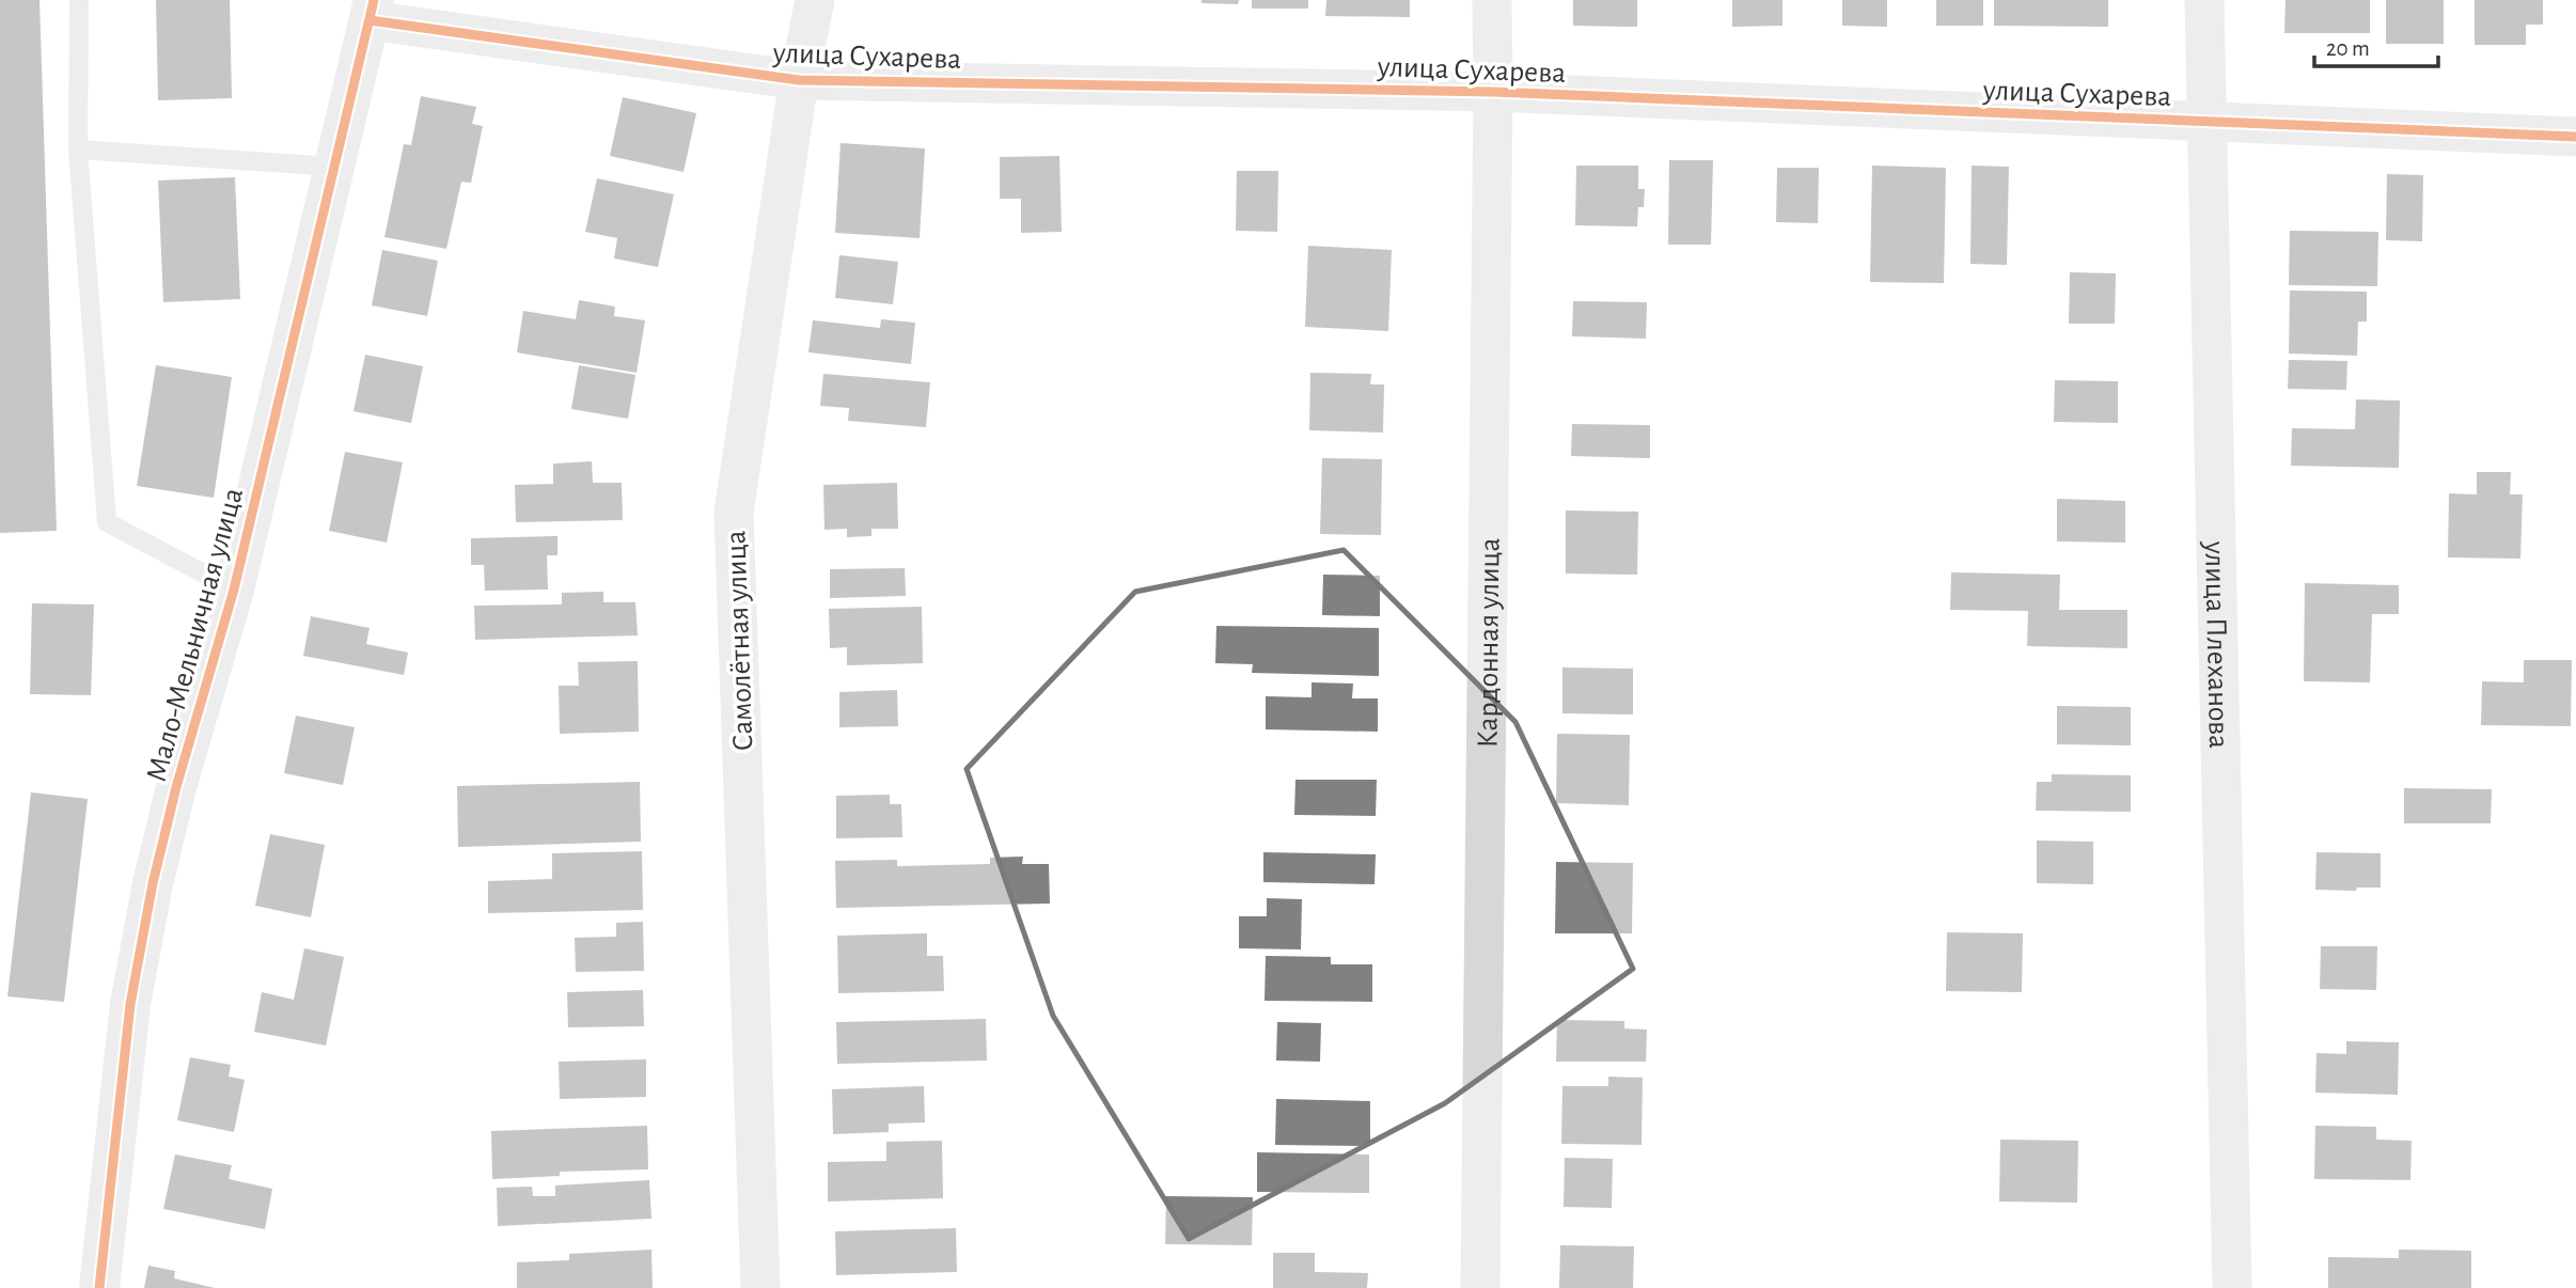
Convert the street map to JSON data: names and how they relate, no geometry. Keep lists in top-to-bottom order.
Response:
{
  "streets": {
    "street": [
      "улица Сухарева",
      "Мало-Мельничная улица",
      "Самолётная улица",
      "Кардонная улица",
      "улица Плеханова"
    ]
  },
  "crossings": [
    ["улица Сухарева", "Мало-Мельничная улица"],
    ["улица Сухарева", "Самолётная улица"],
    ["улица Сухарева", "Кардонная улица"],
    ["улица Сухарева", "улица Плеханова"]
  ],
  "scale_bar": "20 m"
}
